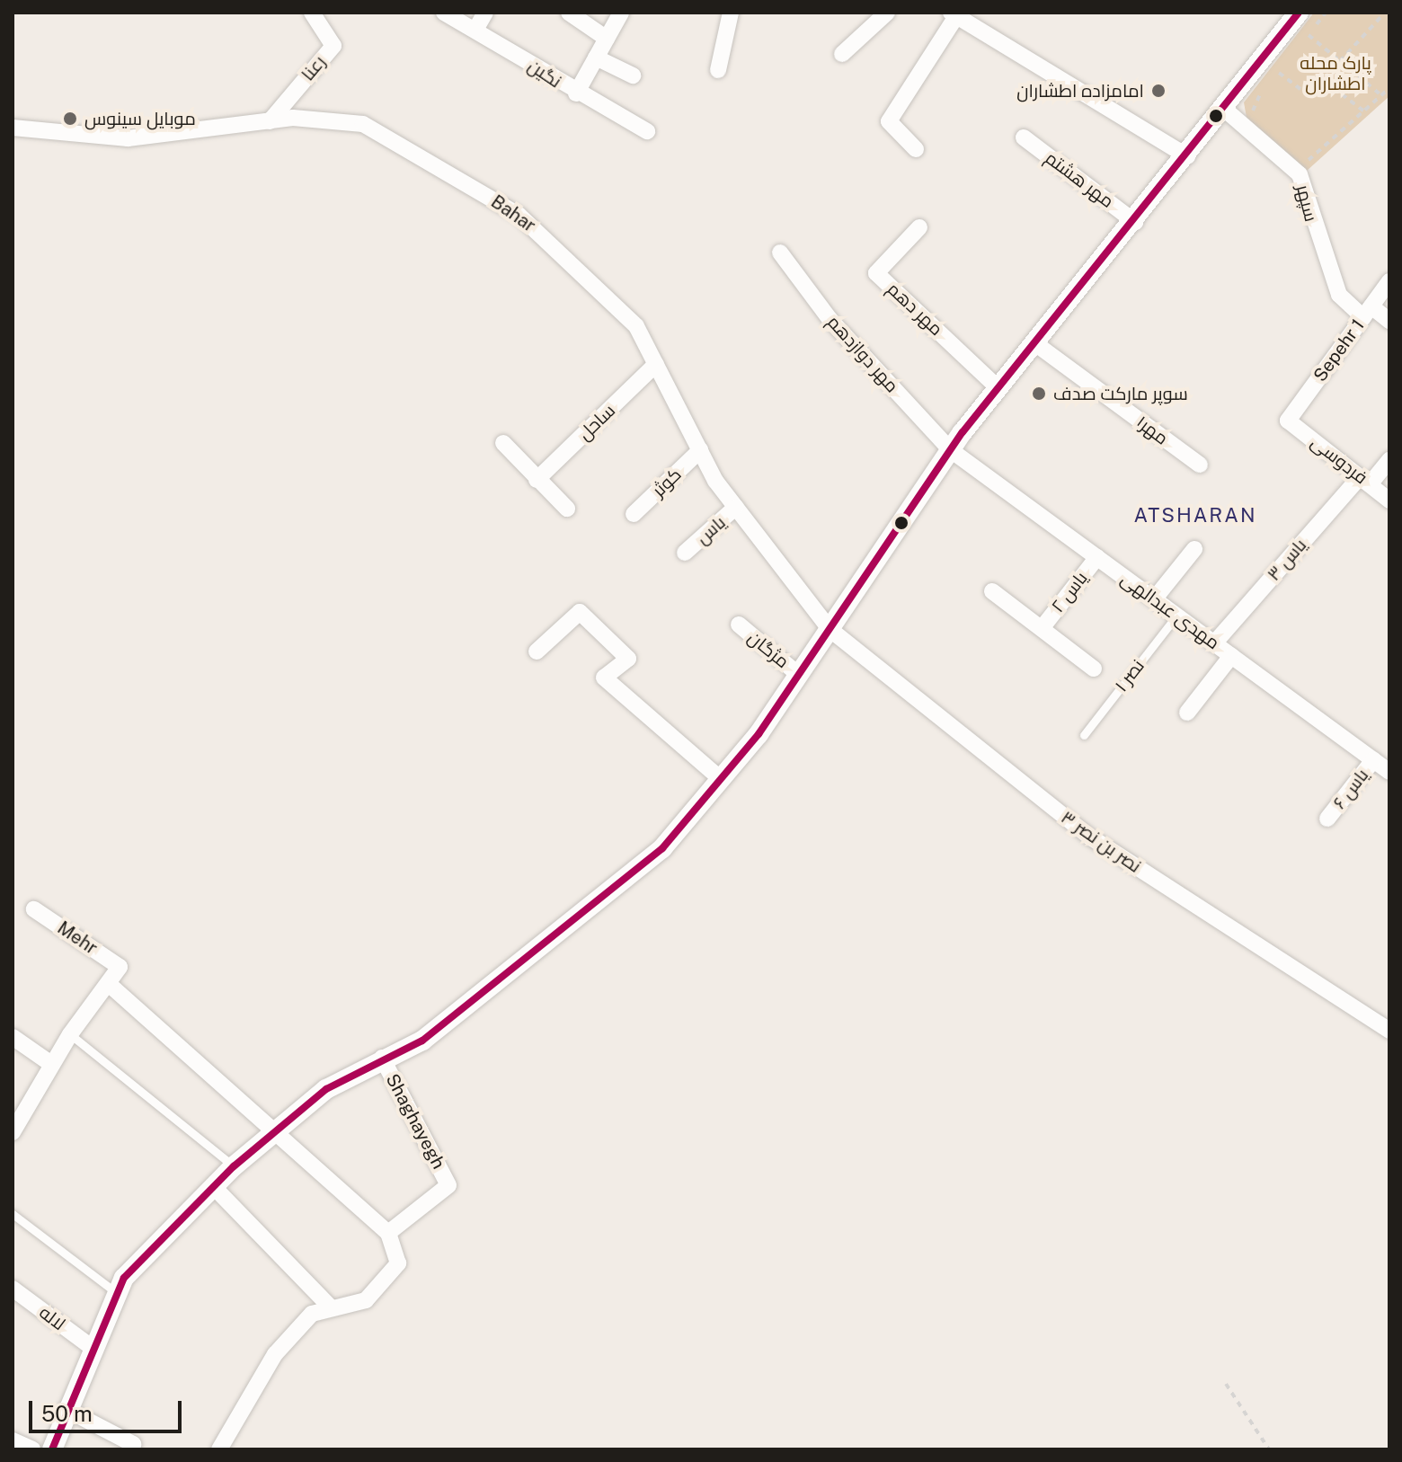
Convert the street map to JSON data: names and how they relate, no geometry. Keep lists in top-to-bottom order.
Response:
{
  "streets": {
    "street": [
      "رعنا",
      "نگین",
      "مهر هشتم",
      "سپهر",
      "Bahar",
      "مهر دهم",
      "Sepehr 1",
      "مهر دوازدهم",
      "ساحل",
      "مهر۱",
      "فردوسی",
      "کوثر",
      "یاس",
      "یاس ۳",
      "یاس ۲",
      "مهدی عبدالهی",
      "مژگان",
      "یاس ۶",
      "نصر بن نصر ۳",
      "Mehr",
      "Shaghayegh",
      "لاله"
    ],
    "lane": ["نصر ۱"]
  },
  "crossings": [
    ["رعنا", "Bahar"],
    ["سپهر", "Sepehr 1"],
    ["Bahar", "ساحل"],
    ["Bahar", "کوثر"],
    ["Bahar", "یاس"],
    ["Bahar", "نصر بن نصر ۳"],
    ["Sepehr 1", "فردوسی"],
    ["مهر دوازدهم", "مهدی عبدالهی"],
    ["فردوسی", "یاس ۳"],
    ["یاس ۳", "مهدی عبدالهی"],
    ["یاس ۲", "مهدی عبدالهی"],
    ["مهدی عبدالهی", "نصر ۱"],
    ["مهدی عبدالهی", "یاس ۶"]
  ],
  "districts": ["ATSHARAN"],
  "parks": ["پارک محله اطشاران"],
  "places": ["امامزاده اطشاران", "موبایل سینوس", "سوپر مارکت صدف"],
  "scale_bar": "50 m"
}
